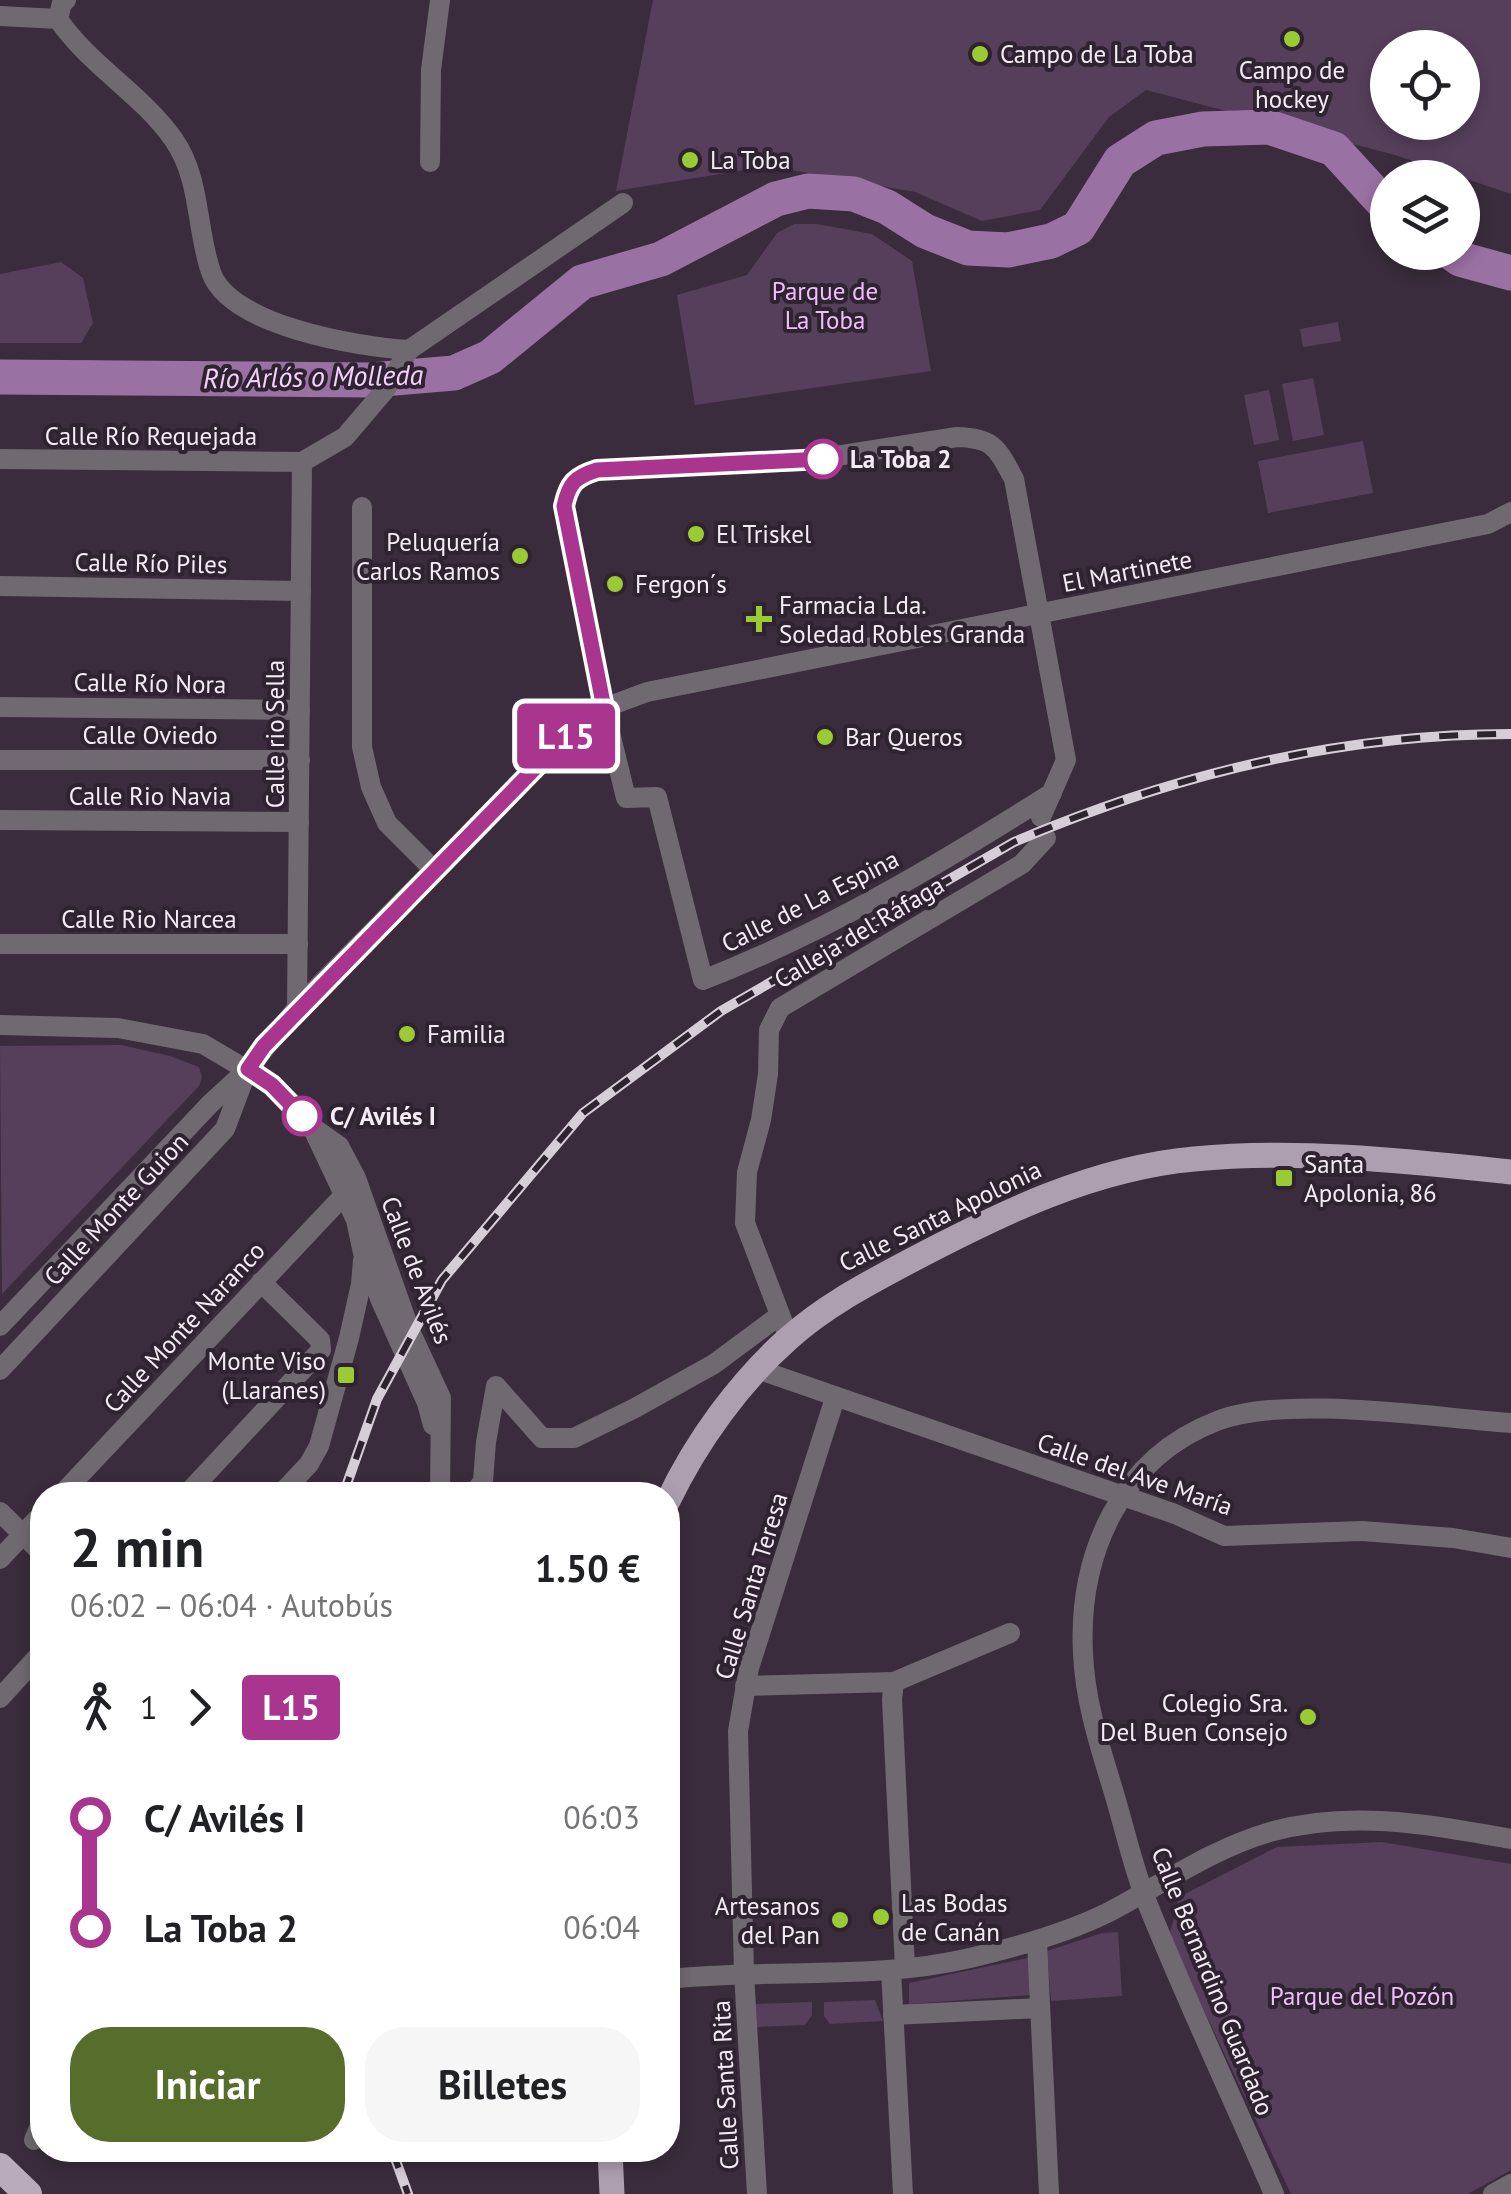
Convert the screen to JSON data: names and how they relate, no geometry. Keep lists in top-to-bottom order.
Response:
{
  "streets": {
    "main road": ["Calle Santa Apolonia"],
    "street": [
      "Calle Río Requejada",
      "Calle Río Piles",
      "El Martinete",
      "Calle Río Nora",
      "Calle rio Sella",
      "Calle Oviedo",
      "Calle Rio Navia",
      "Calle de La Espina",
      "Calle Rio Narcea",
      "Calleja del Ráfaga",
      "Calle Monte Guion",
      "Calle de Avilés",
      "Calle Monte Naranco",
      "Calle del Ave María",
      "Calle Santa Teresa",
      "Calle Bernardino Guardado",
      "Calle Santa Rita"
    ]
  },
  "crossings": [
    ["Calle Río Requejada", "Calle rio Sella"],
    ["Calle Río Piles", "Calle rio Sella"],
    ["El Martinete", "Calle rio Sella"],
    ["El Martinete", "Calle de La Espina"],
    ["El Martinete", "Calle Monte Guion"],
    ["El Martinete", "Calle de Avilés"],
    ["Calle Río Nora", "Calle rio Sella"],
    ["Calle rio Sella", "Calle Oviedo"],
    ["Calle rio Sella", "Calle Rio Navia"],
    ["Calle rio Sella", "Calle Rio Narcea"],
    ["Calleja del Ráfaga", "Calle Santa Apolonia"],
    ["Calle Monte Guion", "Calle de Avilés"],
    ["Calle Santa Apolonia", "Calle del Ave María"],
    ["Calle de Avilés", "Calle Monte Naranco"],
    ["Calle del Ave María", "Calle Santa Teresa"],
    ["Calle del Ave María", "Calle Bernardino Guardado"],
    ["Calle Santa Teresa", "Calle Santa Rita"]
  ],
  "water": ["Río Arlós o Molleda"],
  "parks": ["Parque de La Toba", "Parque del Pozón"],
  "places": {
    "other": [
      "Campo de hockey",
      "Campo de La Toba",
      "La Toba",
      "La Toba 2",
      "El Triskel",
      "Peluquería Carlos Ramos",
      "Fergon´s",
      "Bar Queros",
      "Familia",
      "C/ Avilés I",
      "Colegio Sra. Del Buen Consejo",
      "Las Bodas de Canán",
      "Artesanos del Pan"
    ],
    "health": ["Farmacia Lda. Soledad Robles Granda"],
    "transit": ["Santa Apolonia, 86", "Monte Viso (Llaranes)"]
  },
  "lines": ["bus line L15"],
  "page": {
    "on_map": "L15",
    "heading": ["2 min", "06:02 – 06:04 · Autobús", "1.50 €"],
    "legs": ["1", "L15"],
    "list": [
      {
        "name": "C/ Avilés I",
        "value": "06:03"
      },
      {
        "name": "La Toba 2",
        "value": "06:04"
      }
    ],
    "buttons": ["Iniciar", "Billetes"]
  }
}
